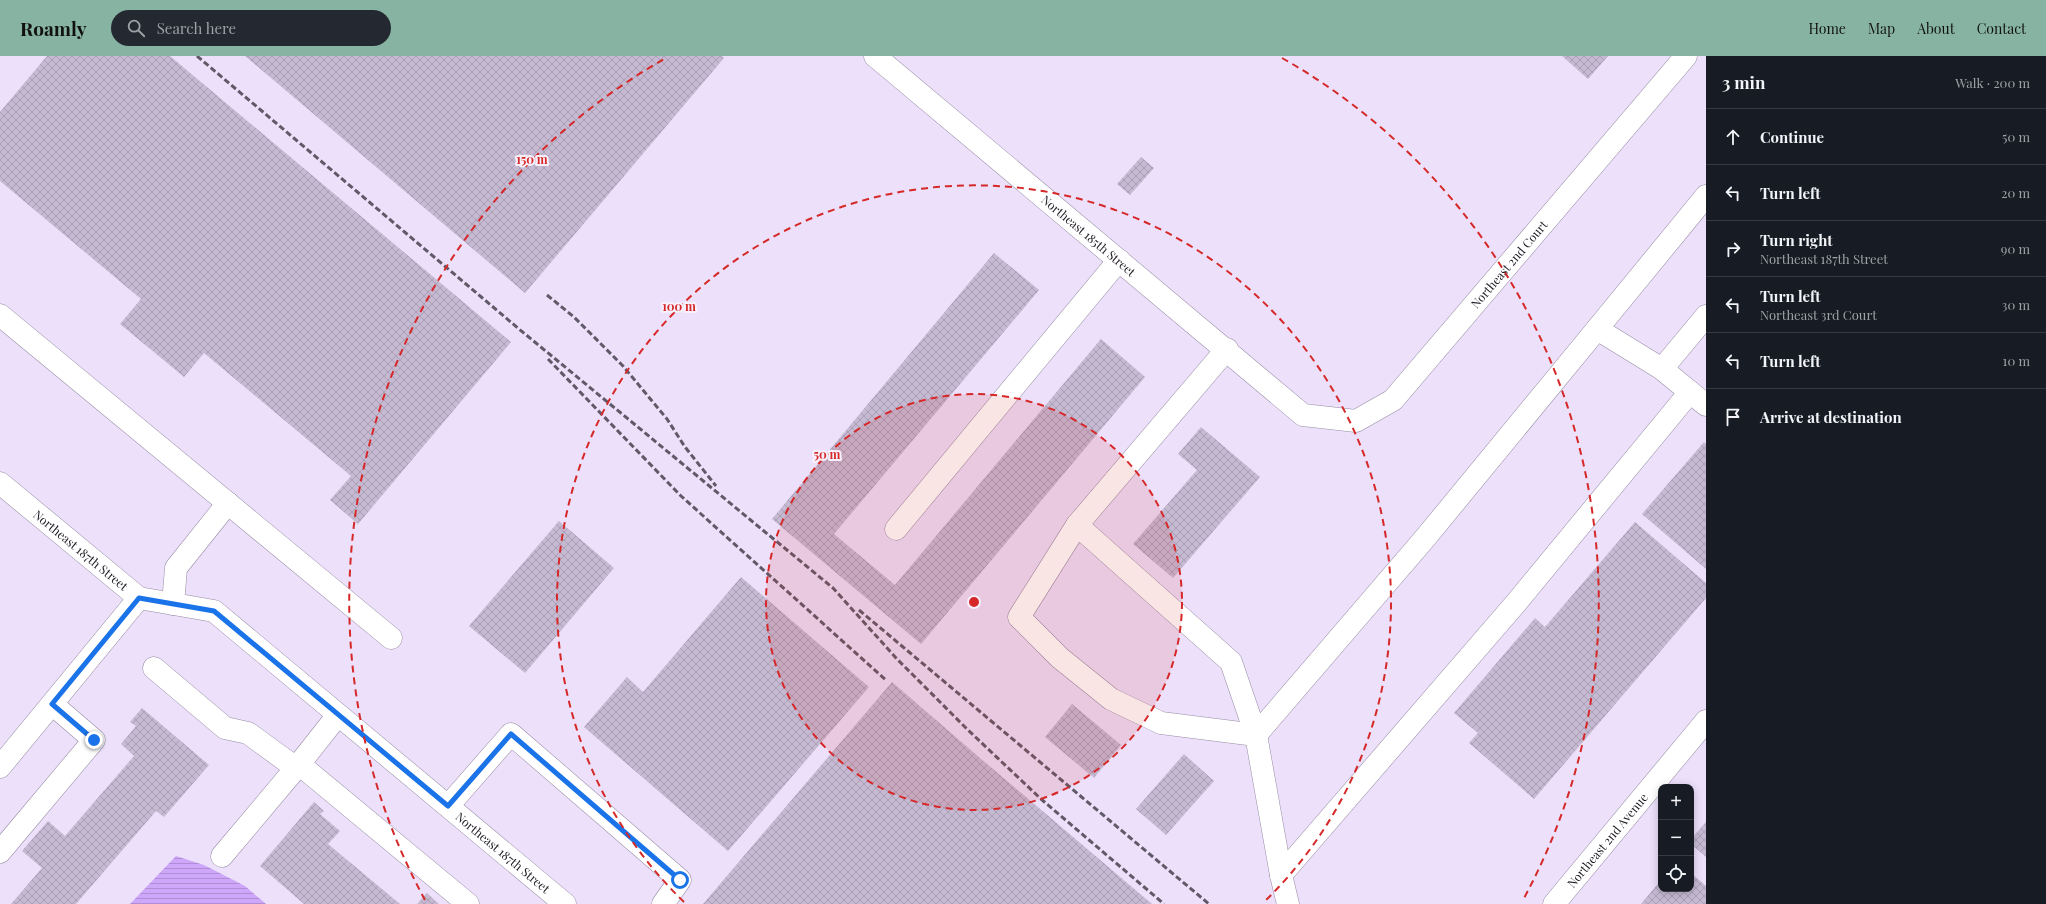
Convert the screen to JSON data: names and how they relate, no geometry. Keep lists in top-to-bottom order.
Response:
{
  "streets": {
    "street": [
      "Northeast 185th Street",
      "Northeast 2nd Court",
      "Northeast 187th Street",
      "Northeast 2nd Avenue"
    ]
  },
  "crossings": [
    ["Northeast 185th Street", "Northeast 2nd Court"]
  ],
  "page": {
    "header": "Roamly",
    "search": "Search here",
    "nav": [
      "Home",
      "Map",
      "About",
      "Contact"
    ],
    "heading": ["3 min", "Walk · 200 m"],
    "list": [
      ["Continue", "50 m"],
      ["Turn left", "20 m"],
      ["Turn right", "Northeast 187th Street", "90 m"],
      ["Turn left", "Northeast 3rd Court", "30 m"],
      ["Turn left", "10 m"],
      "Arrive at destination"
    ],
    "map_buttons": ["+", "−"]
  },
  "rings": ["150 m", "100 m", "50 m"]
}
